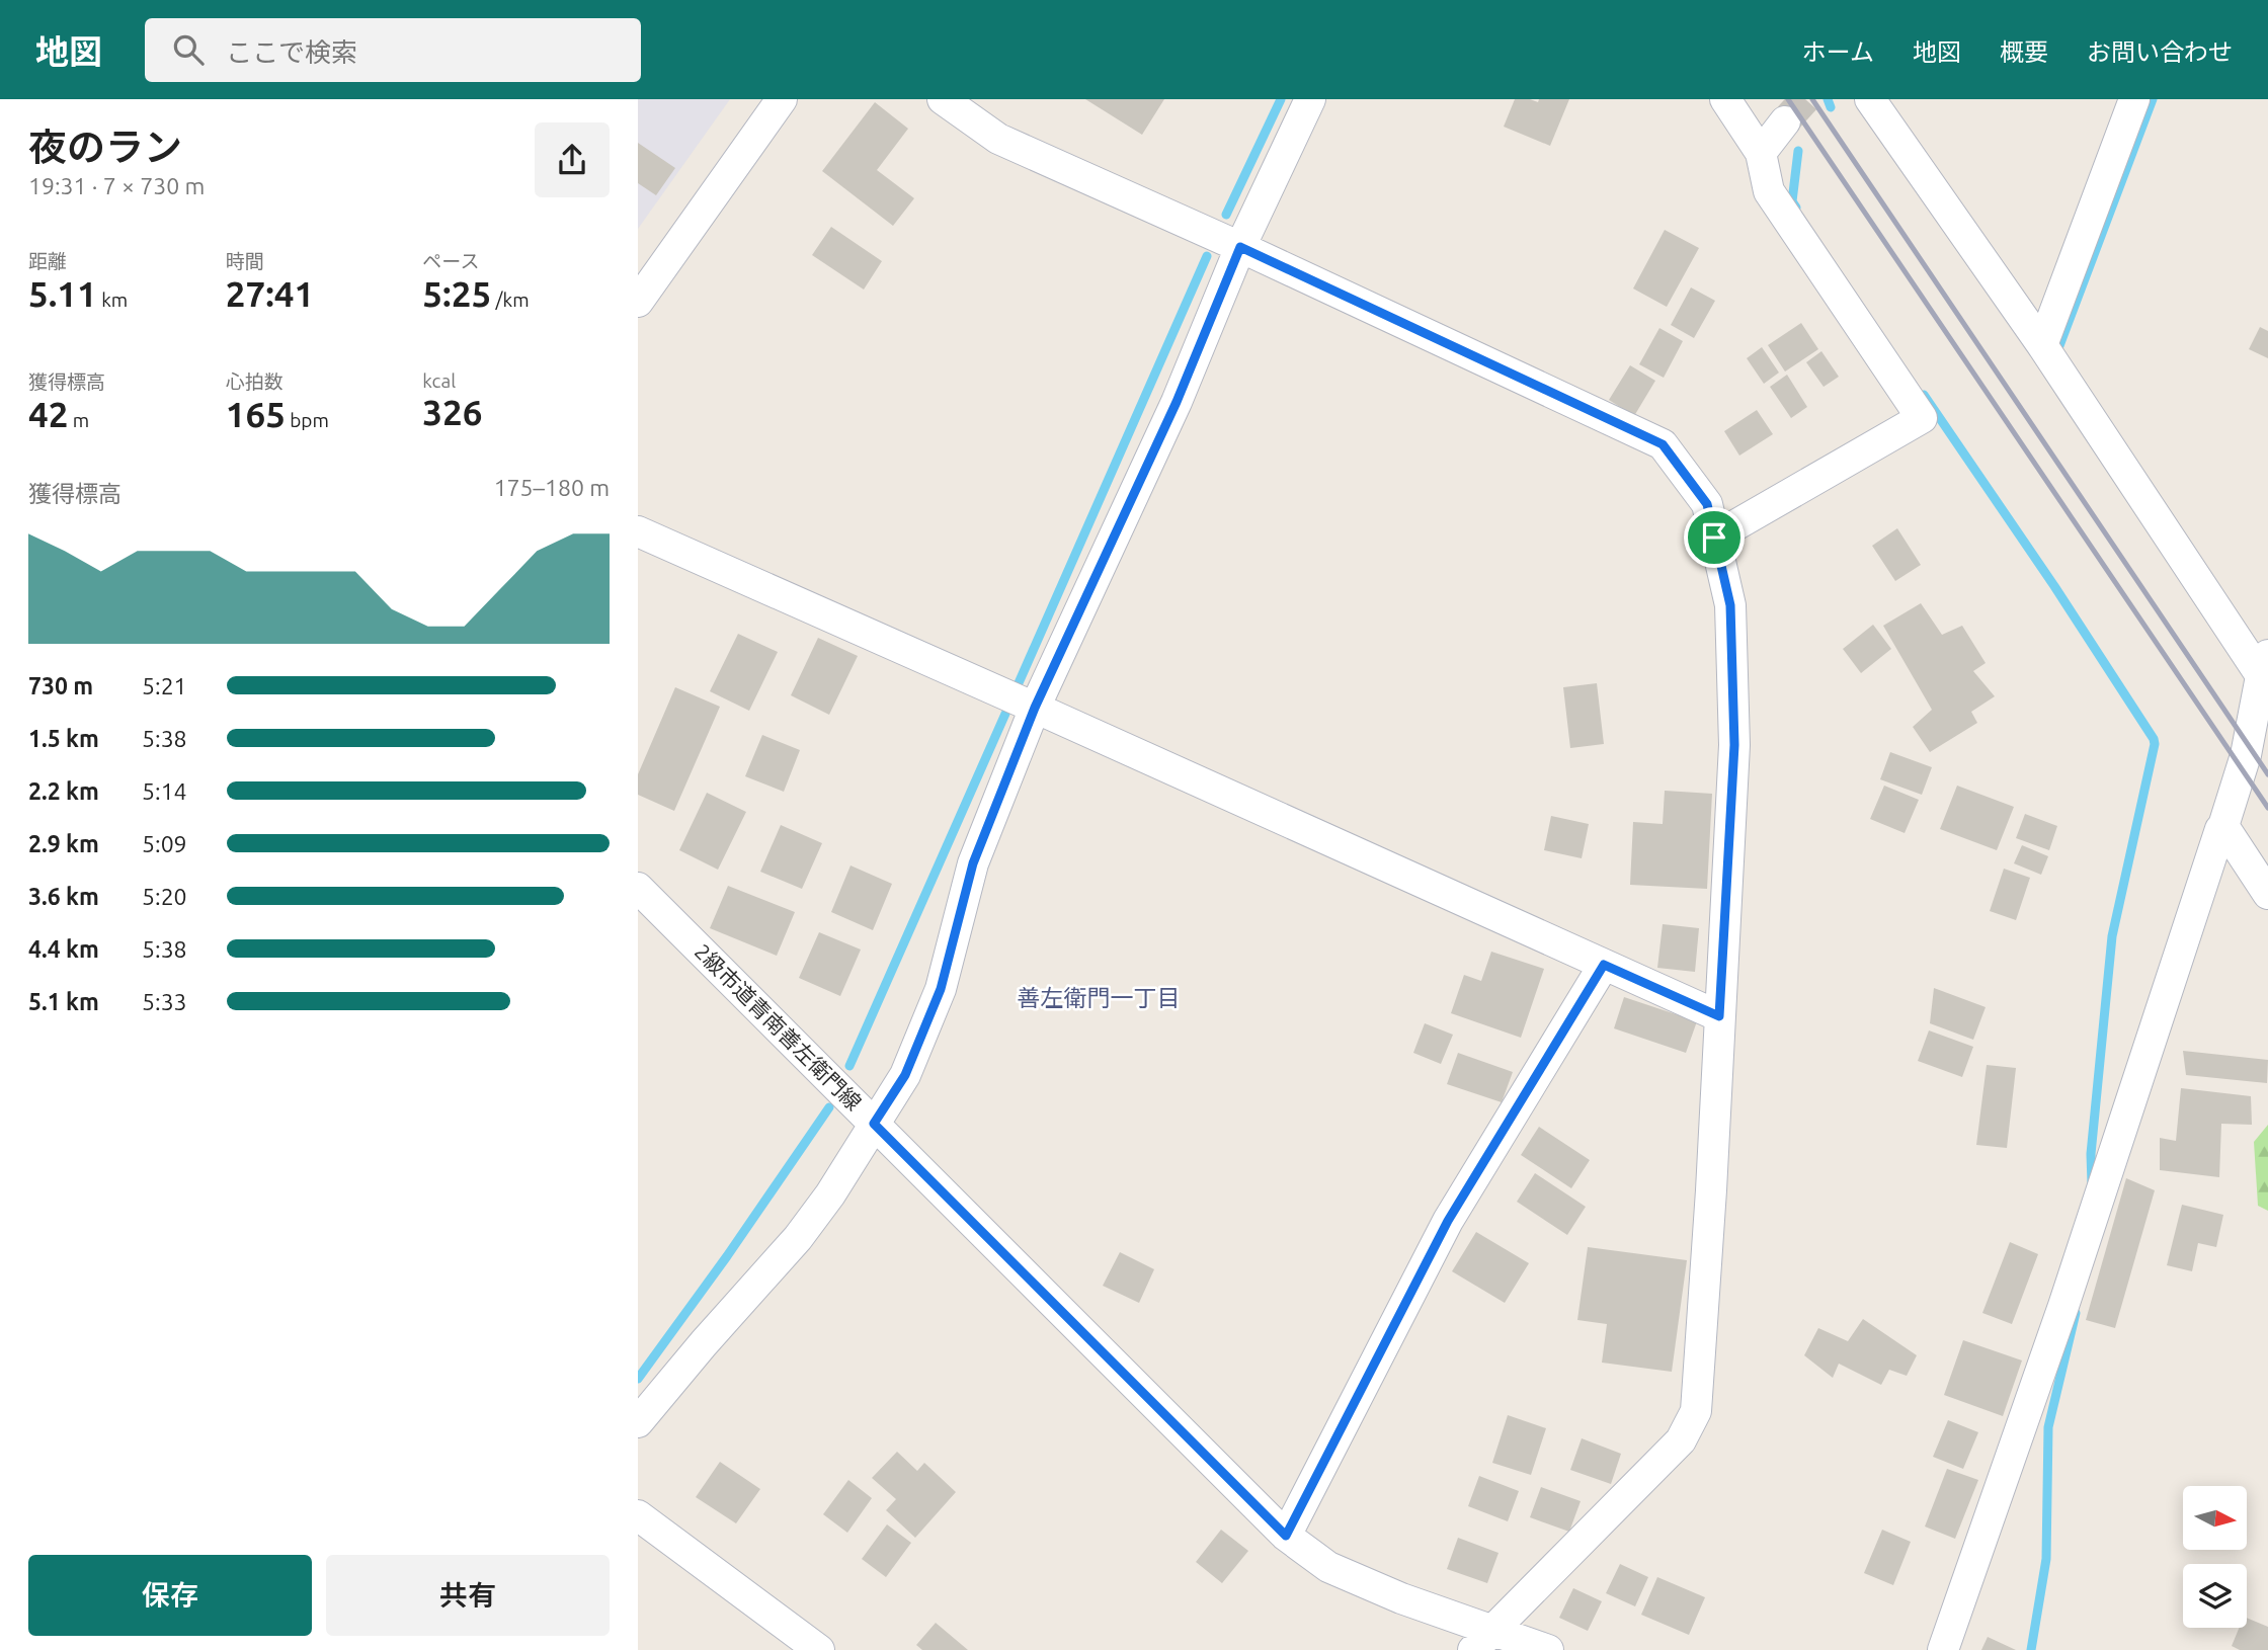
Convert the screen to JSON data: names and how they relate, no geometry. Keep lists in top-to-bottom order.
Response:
{
  "streets": {
    "street": ["2級市道青南善左衛門線"]
  },
  "districts": ["善左衛門一丁目"],
  "north": "right",
  "page": {
    "header": "地図",
    "search": "ここで検索",
    "nav": [
      "ホーム",
      "地図",
      "概要",
      "お問い合わせ"
    ],
    "heading": ["夜のラン", "19:31 · 7 × 730 m"],
    "stats": [
      ["距離", "5.11 km"],
      ["時間", "27:41"],
      ["ペース", "5:25 /km"],
      ["獲得標高", "42 m"],
      ["心拍数", "165 bpm"],
      ["kcal", "326"]
    ],
    "chart": ["獲得標高", "175–180 m"],
    "list": [
      {
        "name": "730 m",
        "note": "5:21"
      },
      {
        "name": "1.5 km",
        "note": "5:38"
      },
      {
        "name": "2.2 km",
        "note": "5:14"
      },
      {
        "name": "2.9 km",
        "note": "5:09"
      },
      {
        "name": "3.6 km",
        "note": "5:20"
      },
      {
        "name": "4.4 km",
        "note": "5:38"
      },
      {
        "name": "5.1 km",
        "note": "5:33"
      }
    ],
    "buttons": ["保存", "共有"]
  }
}
